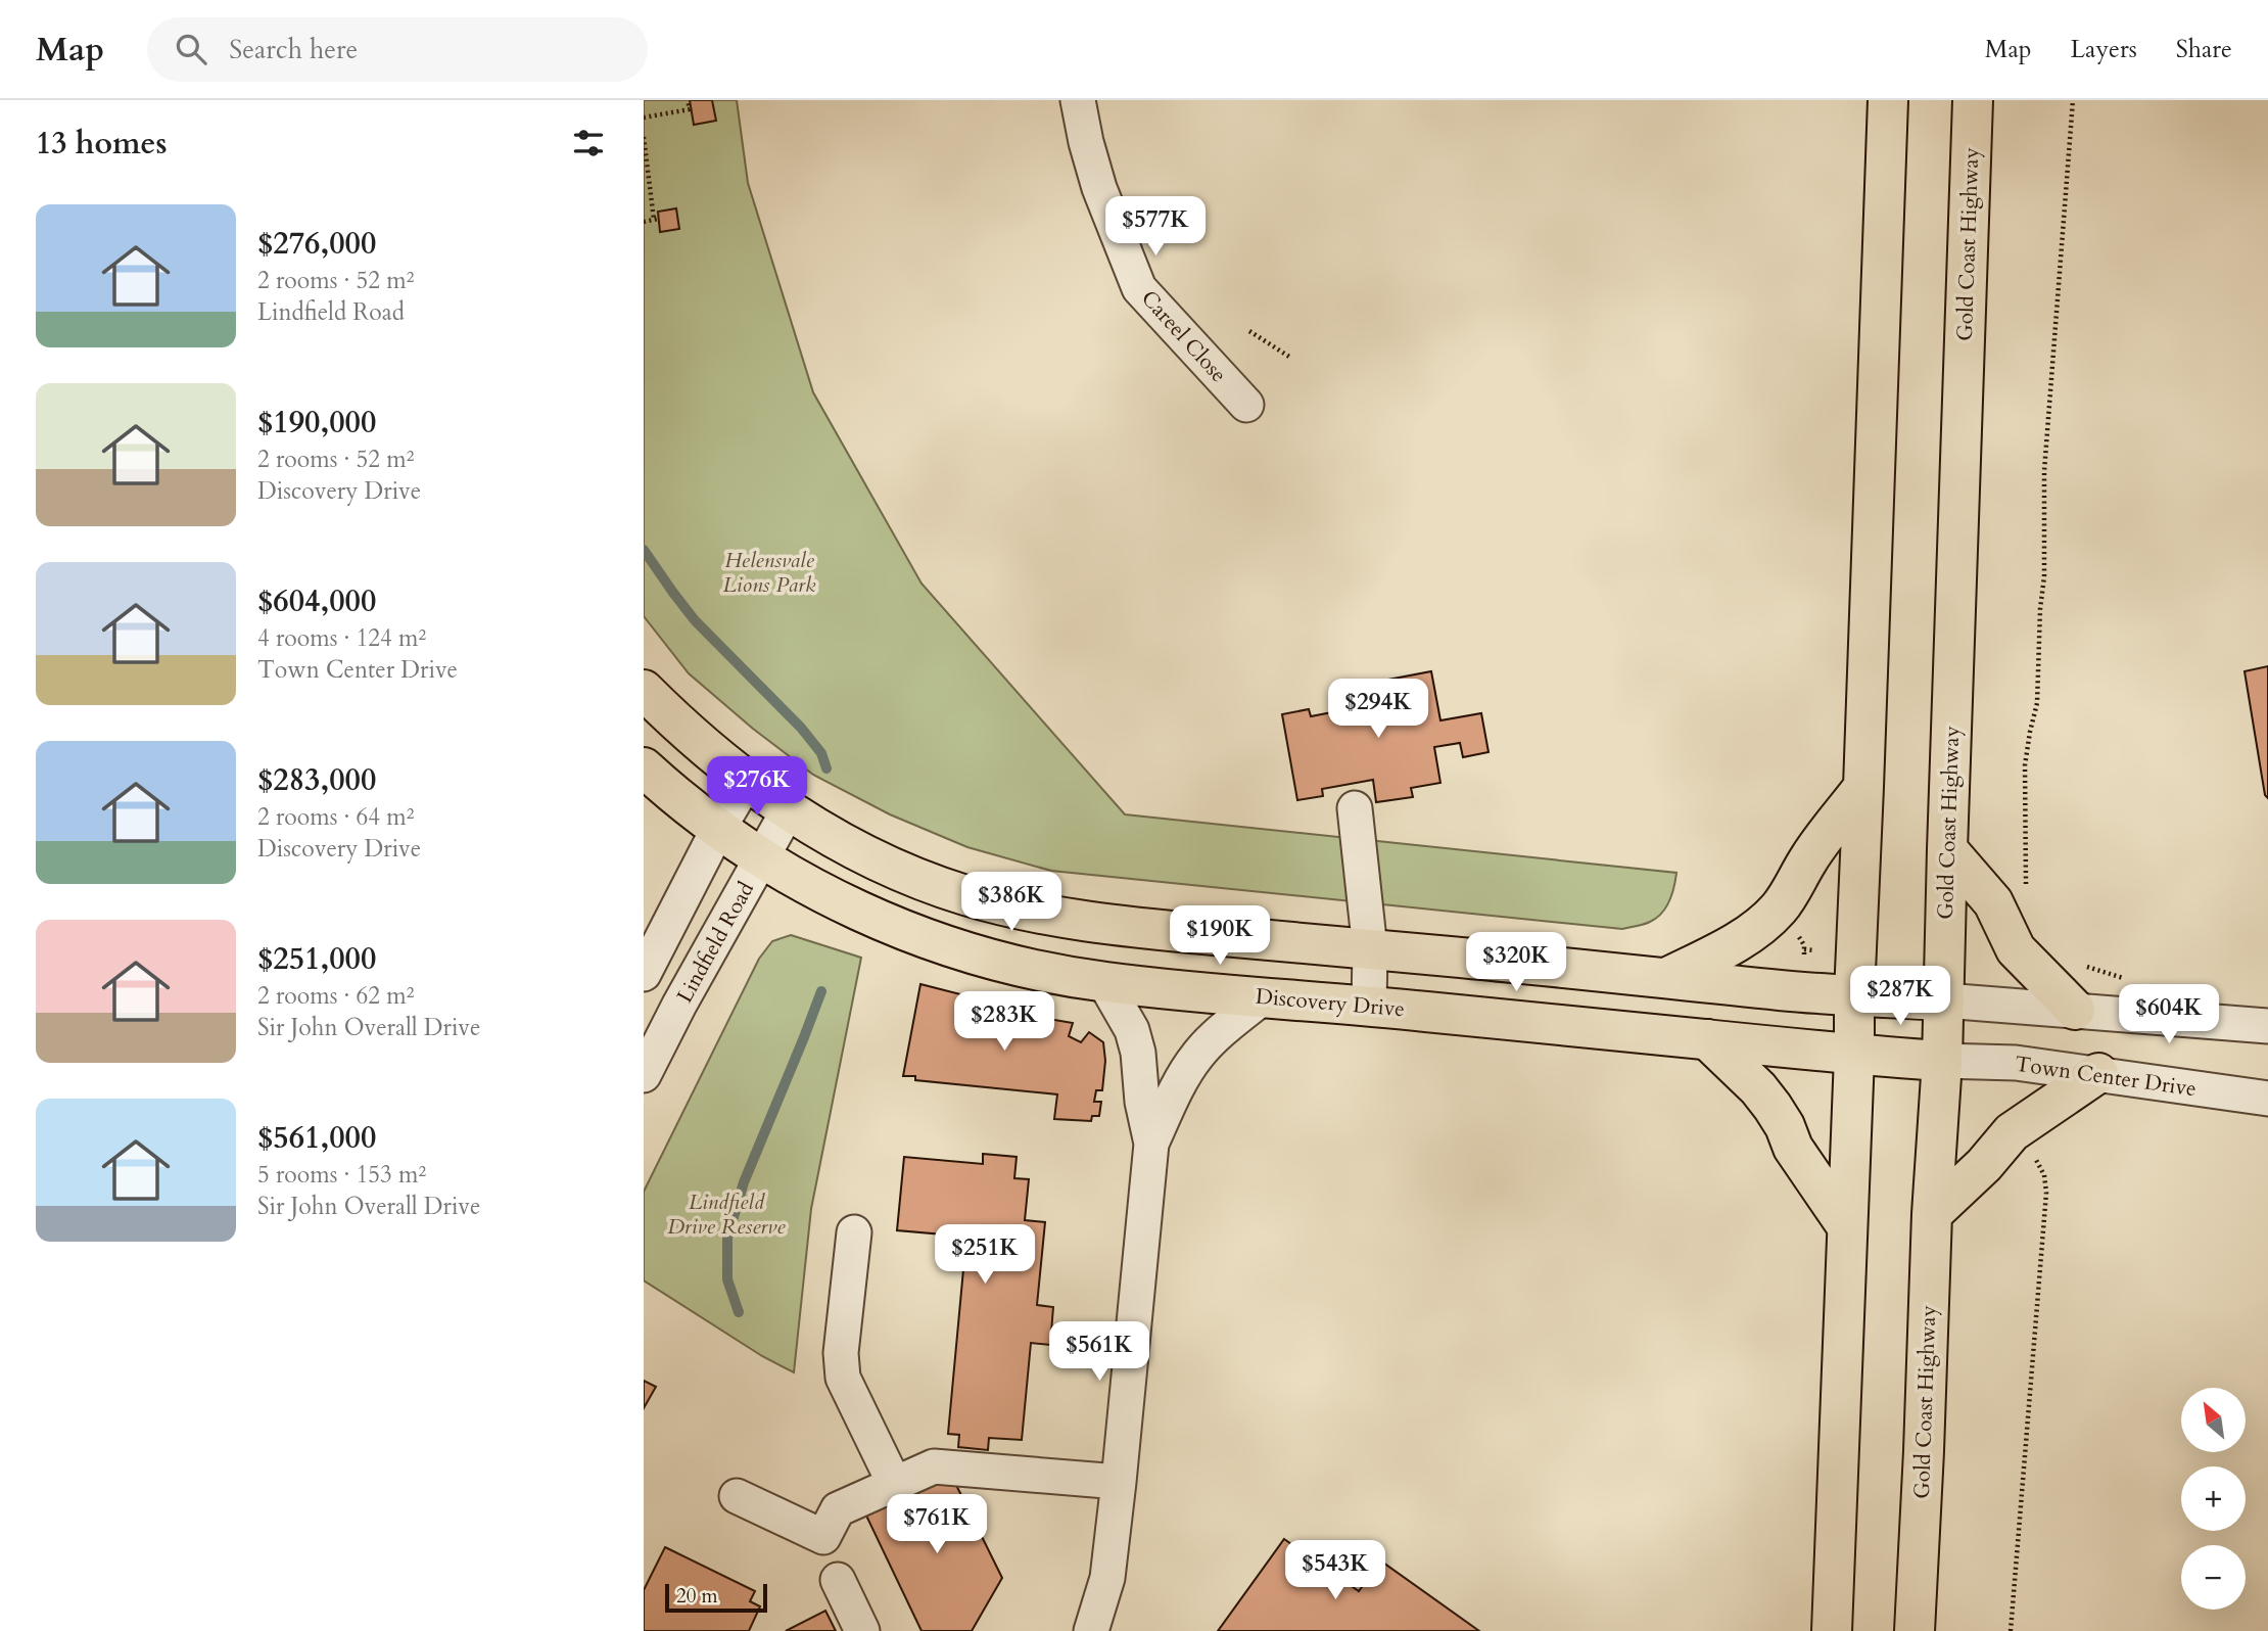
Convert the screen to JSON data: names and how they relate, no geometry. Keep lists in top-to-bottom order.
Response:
{
  "streets": {
    "main road": ["Gold Coast Highway", "Discovery Drive"],
    "street": ["Careel Close", "Lindfield Road", "Town Center Drive"]
  },
  "crossings": [
    ["Gold Coast Highway", "Discovery Drive"],
    ["Gold Coast Highway", "Town Center Drive"],
    ["Lindfield Road", "Discovery Drive"],
    ["Discovery Drive", "Town Center Drive"]
  ],
  "parks": ["Helensvale Lions Park", "Lindfield Drive Reserve"],
  "scale_bar": "20 m",
  "north": "top left",
  "page": {
    "header": "Map",
    "search": "Search here",
    "nav": ["Map", "Layers", "Share"],
    "heading": "13 homes",
    "list": [
      {
        "name": "$276,000",
        "note": "2 rooms · 52 m² · Lindfield Road"
      },
      {
        "name": "$190,000",
        "note": "2 rooms · 52 m² · Discovery Drive"
      },
      {
        "name": "$604,000",
        "note": "4 rooms · 124 m² · Town Center Drive"
      },
      {
        "name": "$283,000",
        "note": "2 rooms · 64 m² · Discovery Drive"
      },
      {
        "name": "$251,000",
        "note": "2 rooms · 62 m² · Sir John Overall Drive"
      },
      {
        "name": "$561,000",
        "note": "5 rooms · 153 m² · Sir John Overall Drive"
      }
    ],
    "price": [
      "$577K",
      "$294K",
      "$276K",
      "$386K",
      "$190K",
      "$320K",
      "$287K",
      "$604K",
      "$283K",
      "$251K",
      "$561K",
      "$761K",
      "$543K"
    ],
    "map_buttons": ["+", "−"],
    "scale": "20 m"
  }
}
